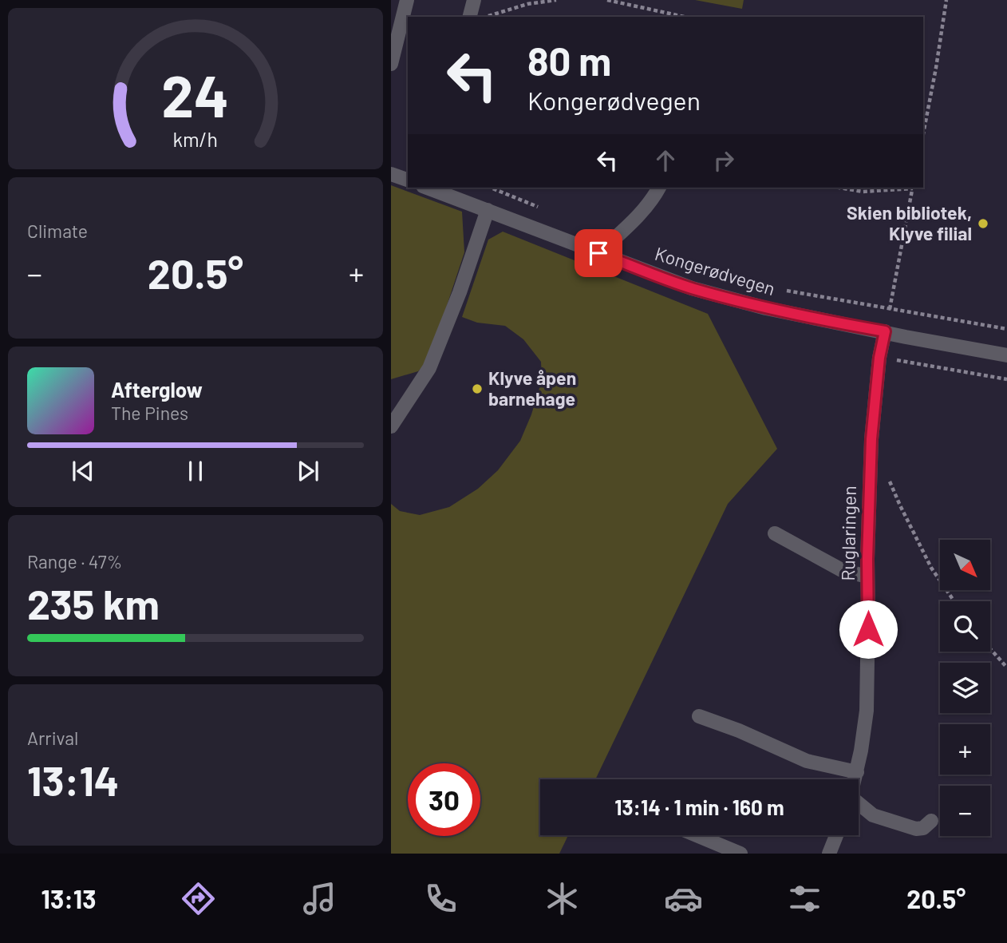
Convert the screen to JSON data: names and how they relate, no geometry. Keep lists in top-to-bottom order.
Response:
{
  "streets": {
    "street": ["Kongerødvegen", "Ruglaringen"]
  },
  "crossings": [
    ["Kongerødvegen", "Ruglaringen"]
  ],
  "places": ["Skien bibliotek, Klyve filial", "Klyve åpen barnehage"],
  "north": "bottom right",
  "page": {
    "turn": ["80 m", "Kongerødvegen"],
    "tile": [
      "Climate",
      ["Range · 47%", "235 km"],
      ["Arrival", "13:14"]
    ],
    "heat": ["−", "20.5°", "+"],
    "song": ["Afterglow", "The Pines"],
    "map_buttons": ["+", "−"],
    "limit": "30",
    "trip": "13:14 · 1 min · 160 m",
    "tabs": ["13:13", "20.5°"],
    "gauge": ["24", "km/h"]
  }
}
